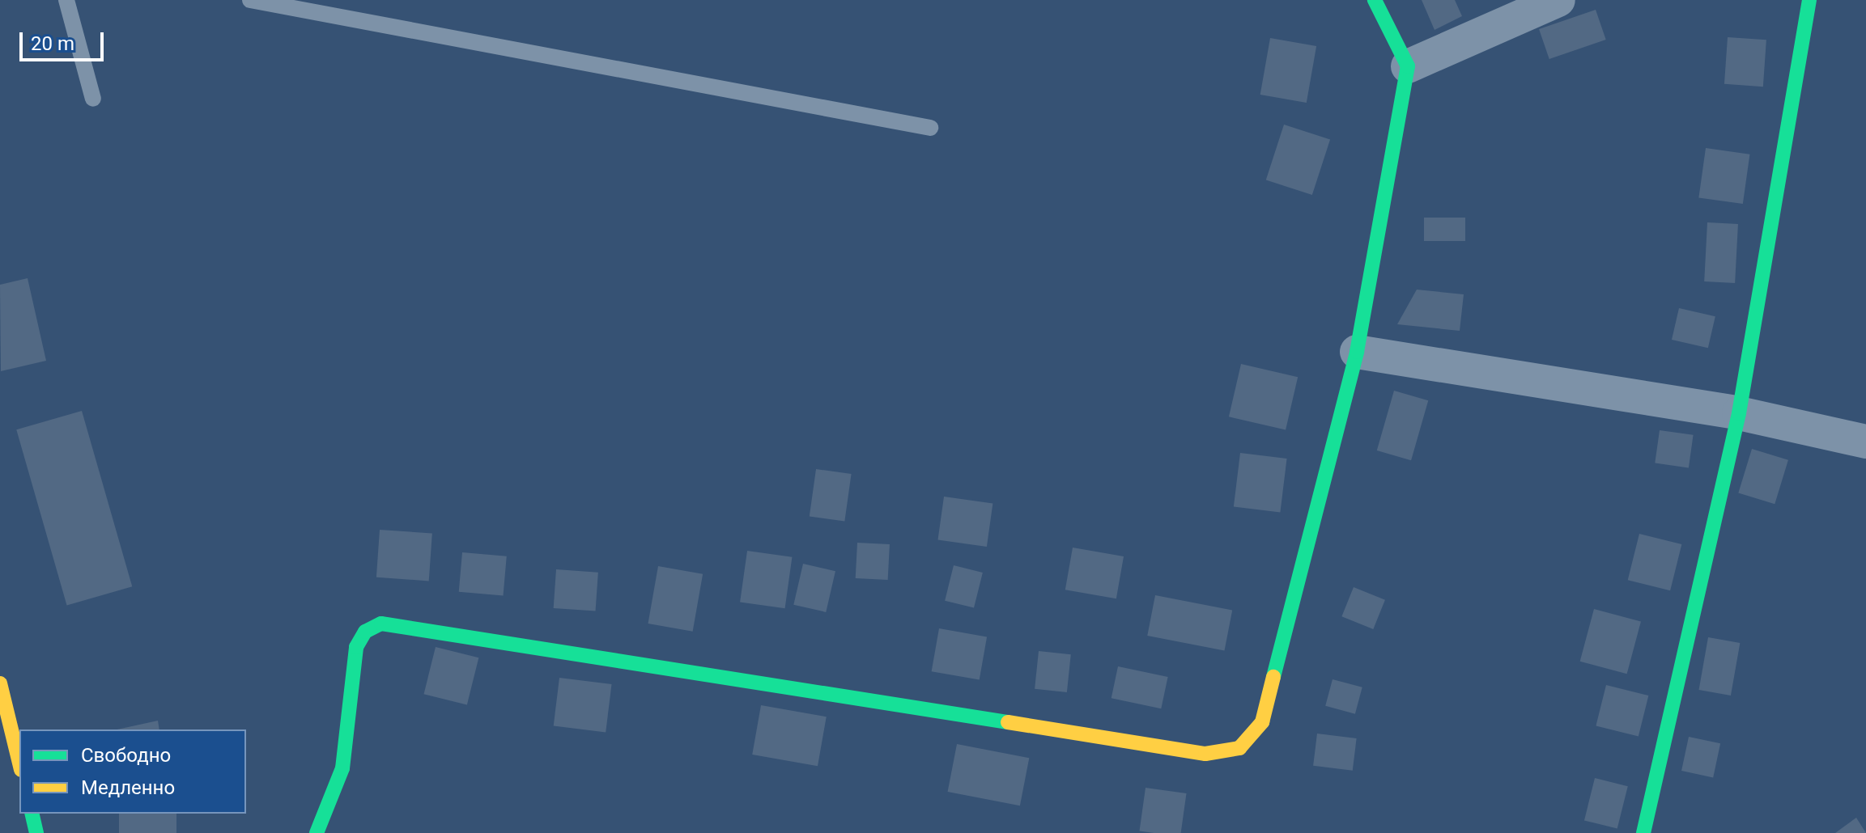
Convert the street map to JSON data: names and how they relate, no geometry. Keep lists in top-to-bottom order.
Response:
{
  "legend": ["Свободно", "Медленно"],
  "scale_bar": "20 m"
}
